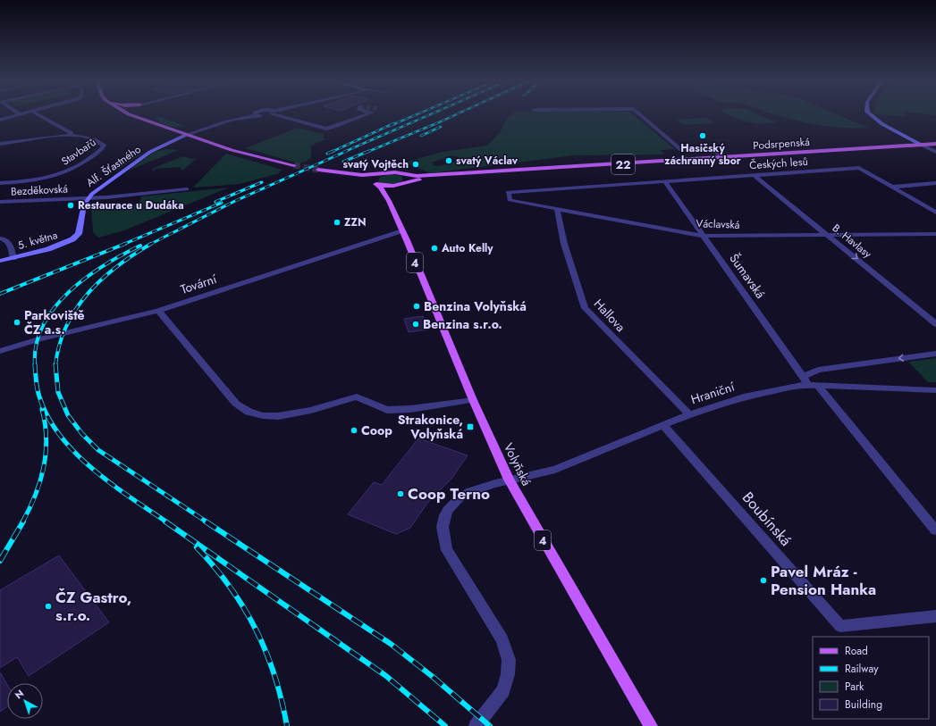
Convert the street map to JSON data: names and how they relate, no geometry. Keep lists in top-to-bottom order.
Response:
{
  "streets": {
    "main road": [
      "Podsrpenská",
      "22",
      "4",
      "Volyňská"
    ],
    "street": [
      "Stavbařů",
      "Českých lesů",
      "Alf. Šťastného",
      "Bezděkovská",
      "Václavská",
      "5. května",
      "B. Havlasy",
      "Šumavská",
      "Tovární",
      "Hallova",
      "Hraniční",
      "Boubínská"
    ]
  },
  "crossings": [
    ["Podsrpenská", "Volyňská"],
    ["Českých lesů", "Václavská"],
    ["Českých lesů", "B. Havlasy"],
    ["Českých lesů", "Šumavská"],
    ["Alf. Šťastného", "Bezděkovská"],
    ["Alf. Šťastného", "5. května"],
    ["Václavská", "B. Havlasy"],
    ["Václavská", "Šumavská"],
    ["Václavská", "Hallova"],
    ["Šumavská", "Hraniční"],
    ["Tovární", "Volyňská"],
    ["Hallova", "Hraniční"],
    ["Hraniční", "Volyňská"],
    ["Hraniční", "Boubínská"]
  ],
  "one_way": ["B. Havlasy"],
  "places": {
    "other": [
      "Hasičský záchranný sbor",
      "svatý Václav",
      "svatý Vojtěch",
      "Restaurace u Dudáka",
      "ZZN",
      "Auto Kelly",
      "Benzina Volyňská",
      "Parkoviště ČZ a.s.",
      "Benzina s.r.o.",
      "Coop",
      "Coop Terno",
      "Pavel Mráz - Pension Hanka",
      "ČZ Gastro, s.r.o."
    ],
    "transit": ["Strakonice, Volyňská"]
  },
  "legend": [
    "Road",
    "Railway",
    "Park",
    "Building"
  ],
  "north": "top left"
}
